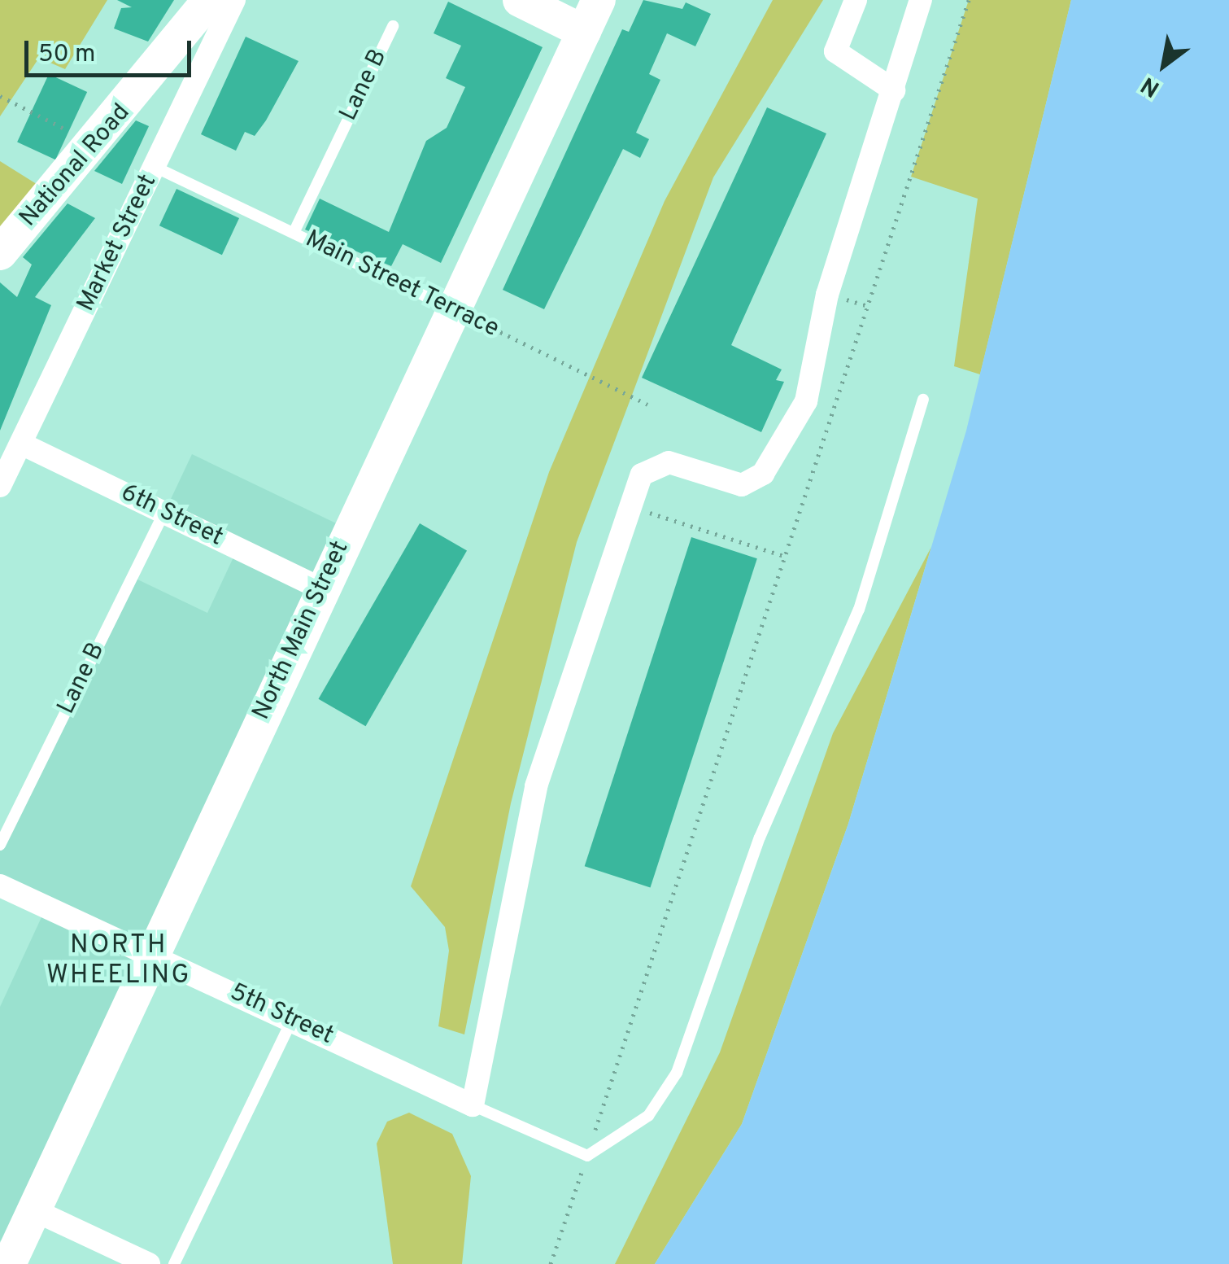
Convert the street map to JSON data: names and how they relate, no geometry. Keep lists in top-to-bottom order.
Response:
{
  "streets": {
    "main road": ["National Road", "North Main Street"],
    "street": ["Market Street", "6th Street", "5th Street"],
    "lane": ["Lane B", "Main Street Terrace"]
  },
  "crossings": [
    ["Lane B", "Main Street Terrace"],
    ["Lane B", "6th Street"],
    ["Market Street", "Main Street Terrace"],
    ["Market Street", "6th Street"],
    ["Main Street Terrace", "North Main Street"],
    ["6th Street", "North Main Street"],
    ["North Main Street", "5th Street"]
  ],
  "districts": ["NORTH WHEELING"],
  "scale_bar": "50 m",
  "north": "bottom left"
}
